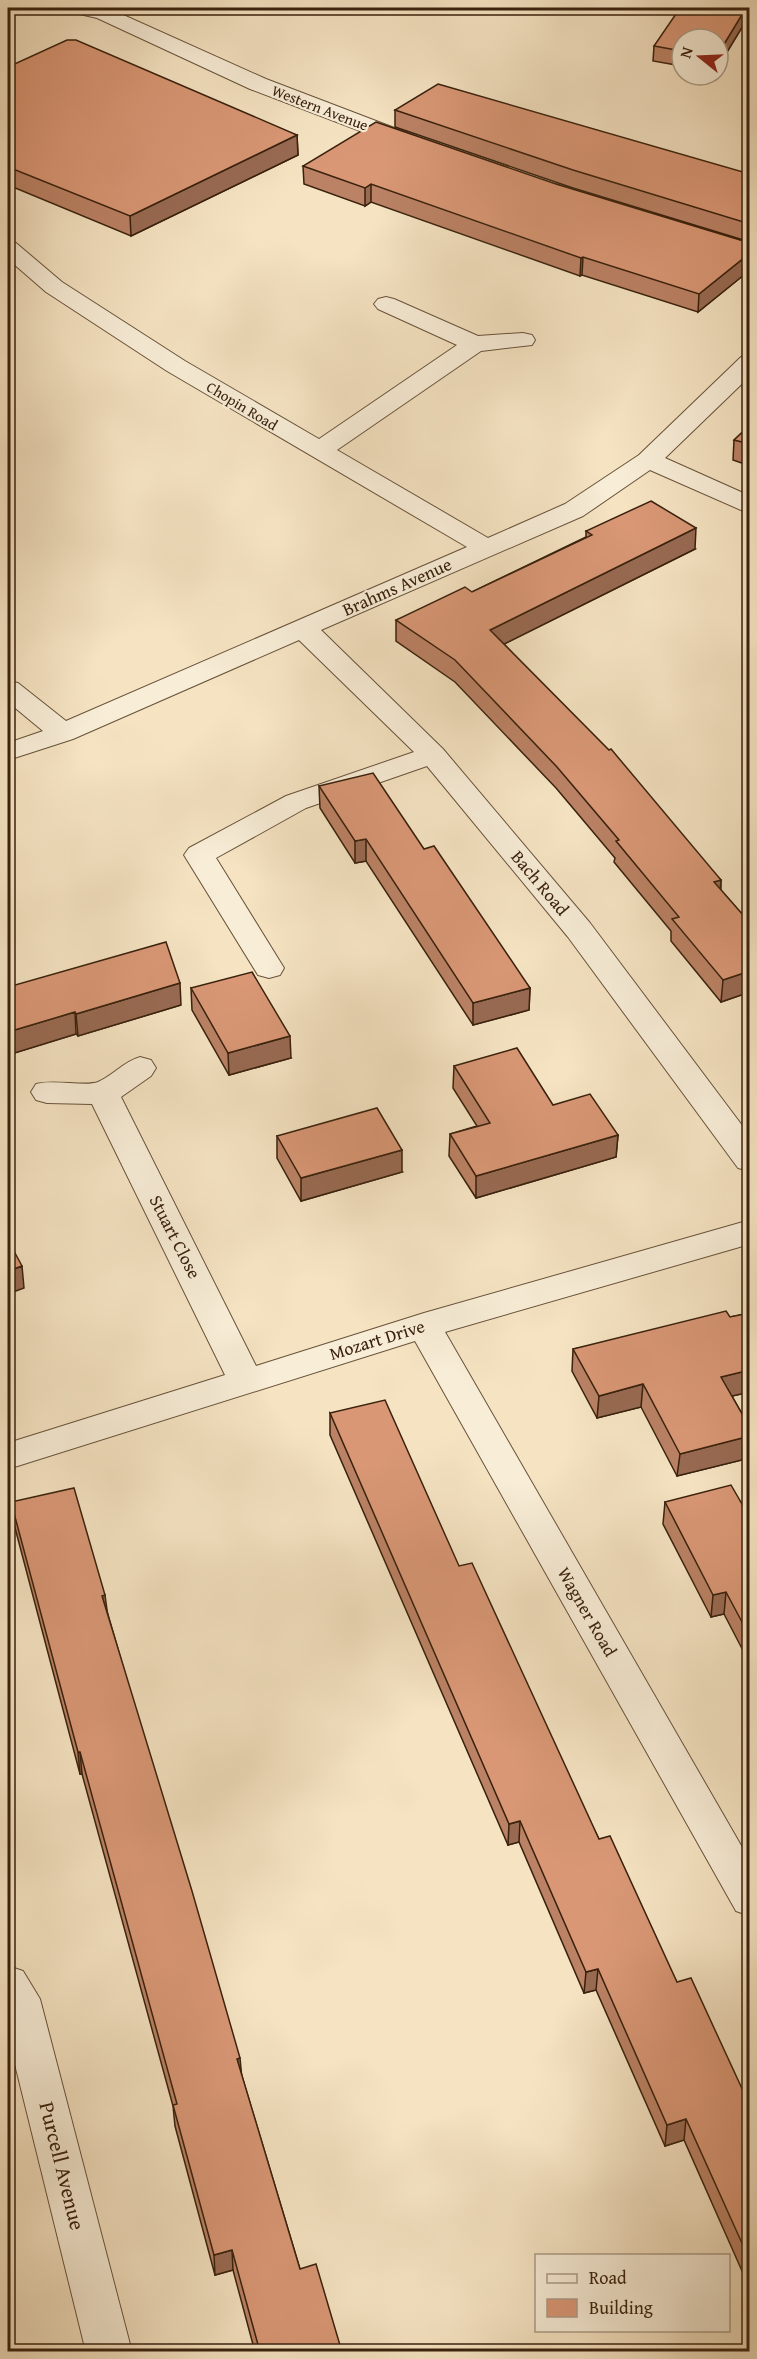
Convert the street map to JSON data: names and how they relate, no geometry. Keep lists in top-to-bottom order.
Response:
{
  "streets": {
    "street": [
      "Western Avenue",
      "Chopin Road",
      "Brahms Avenue",
      "Bach Road",
      "Stuart Close",
      "Mozart Drive",
      "Wagner Road",
      "Purcell Avenue"
    ]
  },
  "crossings": [
    ["Chopin Road", "Brahms Avenue"],
    ["Brahms Avenue", "Bach Road"],
    ["Stuart Close", "Mozart Drive"],
    ["Mozart Drive", "Wagner Road"]
  ],
  "legend": ["Road", "Building"],
  "north": "left"
}
